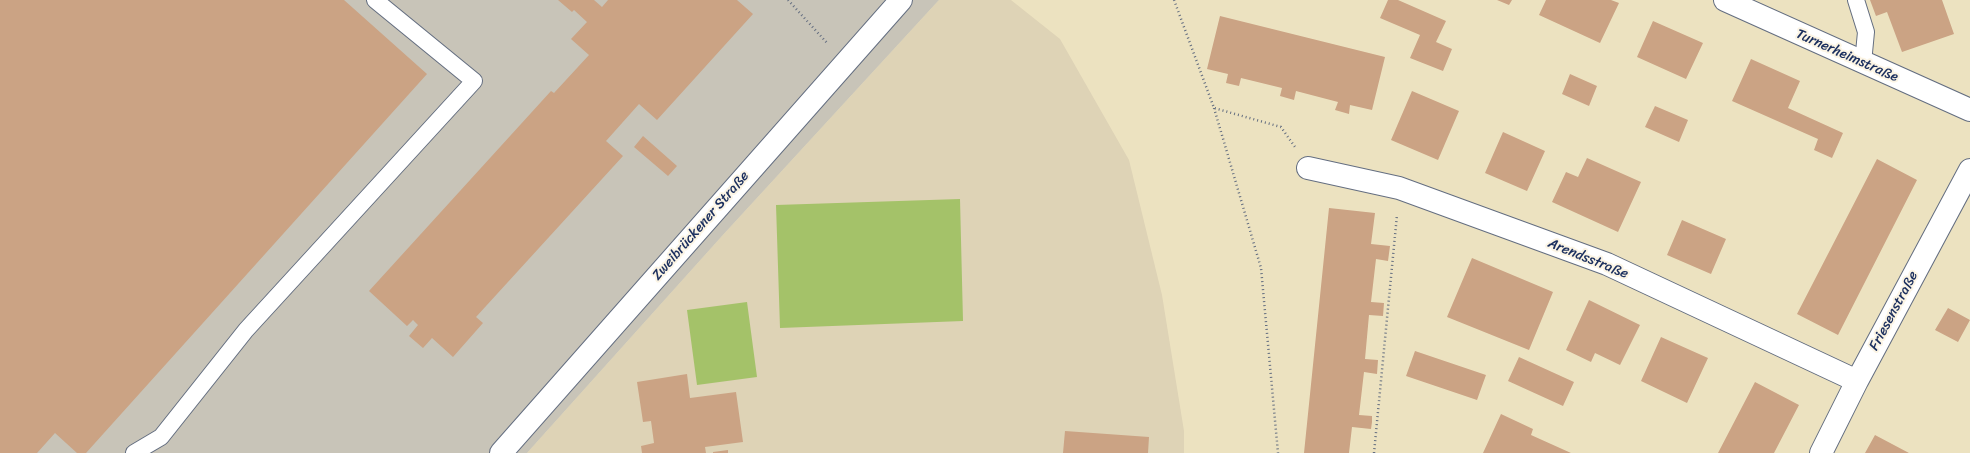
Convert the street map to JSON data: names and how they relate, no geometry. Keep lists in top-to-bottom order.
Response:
{
  "streets": {
    "street": [
      "Turnerheimstraße",
      "Zweibrückener Straße",
      "Arendsstraße",
      "Friesenstraße"
    ]
  },
  "crossings": [
    ["Arendsstraße", "Friesenstraße"]
  ]
}
